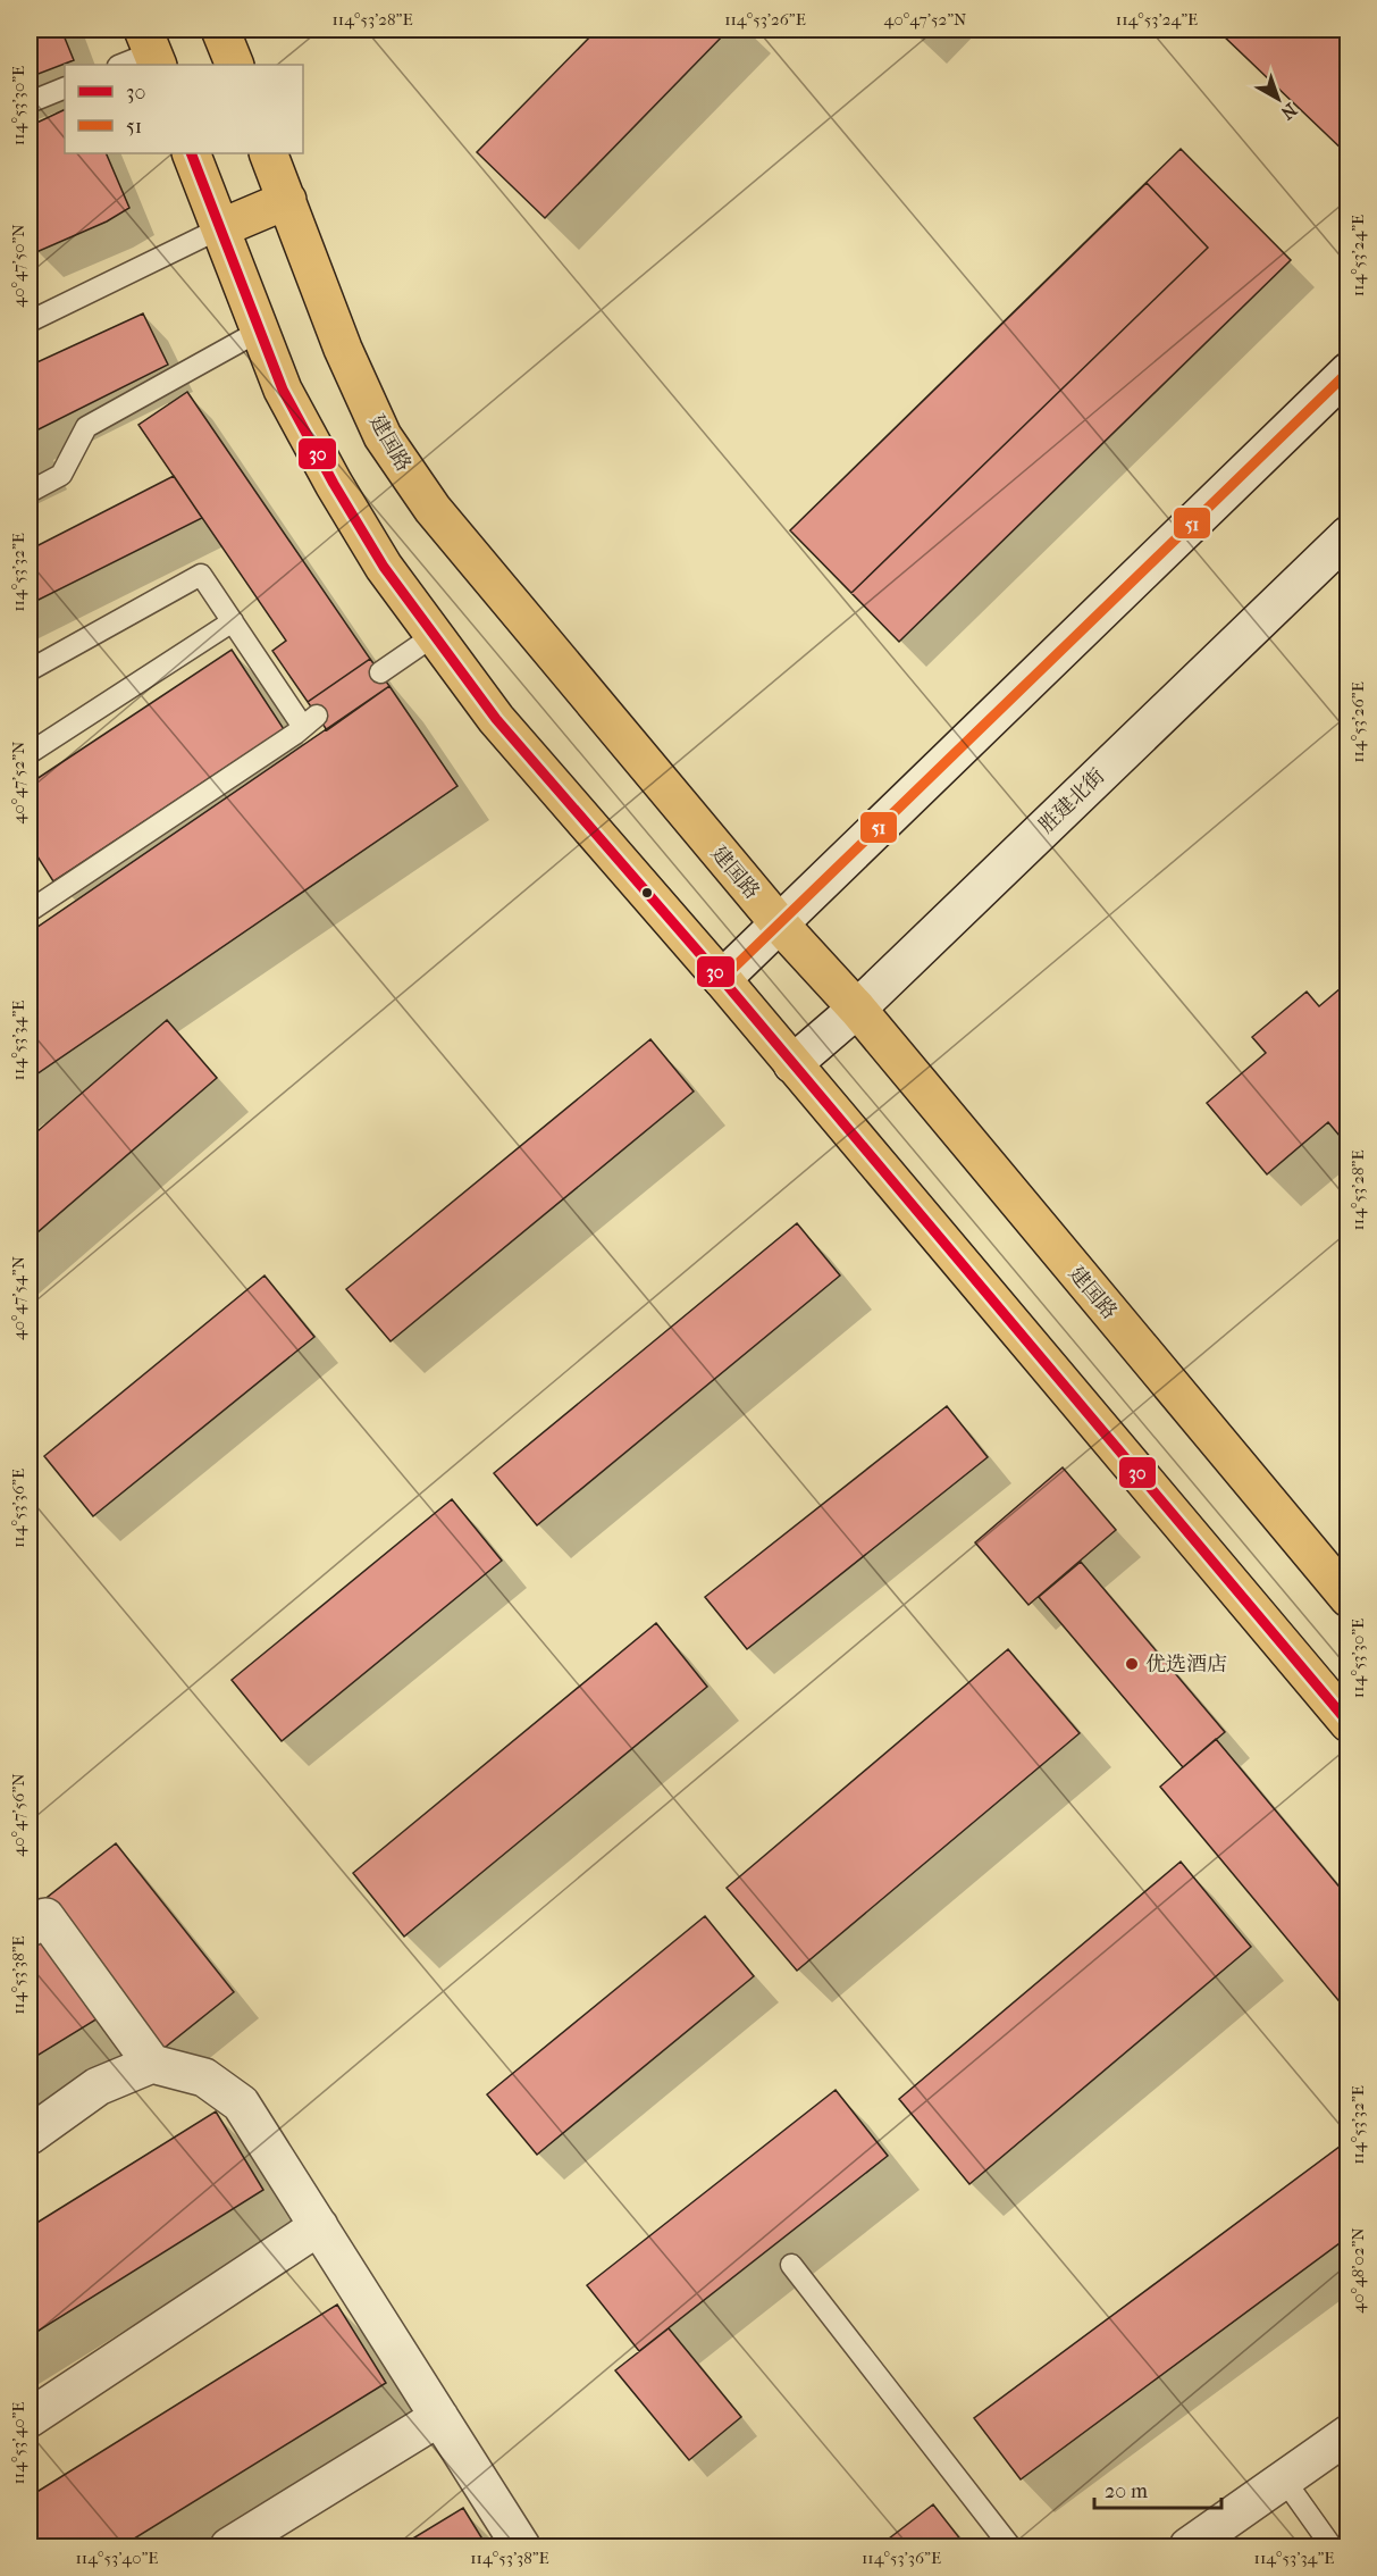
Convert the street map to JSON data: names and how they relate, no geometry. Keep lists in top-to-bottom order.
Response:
{
  "streets": {
    "main road": ["建国路"],
    "street": ["胜建北街"]
  },
  "crossings": [
    ["建国路", "胜建北街"]
  ],
  "places": ["优选酒店"],
  "lines": ["transit line 30", "transit line 51"],
  "legend": ["30", "51"],
  "scale_bar": "20 m",
  "north": "bottom right",
  "coordinates": [
    "114°53'28\"E",
    "114°53'26\"E",
    "40°47'52\"N",
    "114°53'24\"E",
    "114°53'30\"E",
    "40°47'50\"N",
    "114°53'32\"E",
    "114°53'34\"E",
    "40°47'54\"N",
    "114°53'36\"E",
    "40°47'56\"N",
    "114°53'38\"E",
    "40°48'02\"N",
    "114°53'40\"E"
  ]
}
